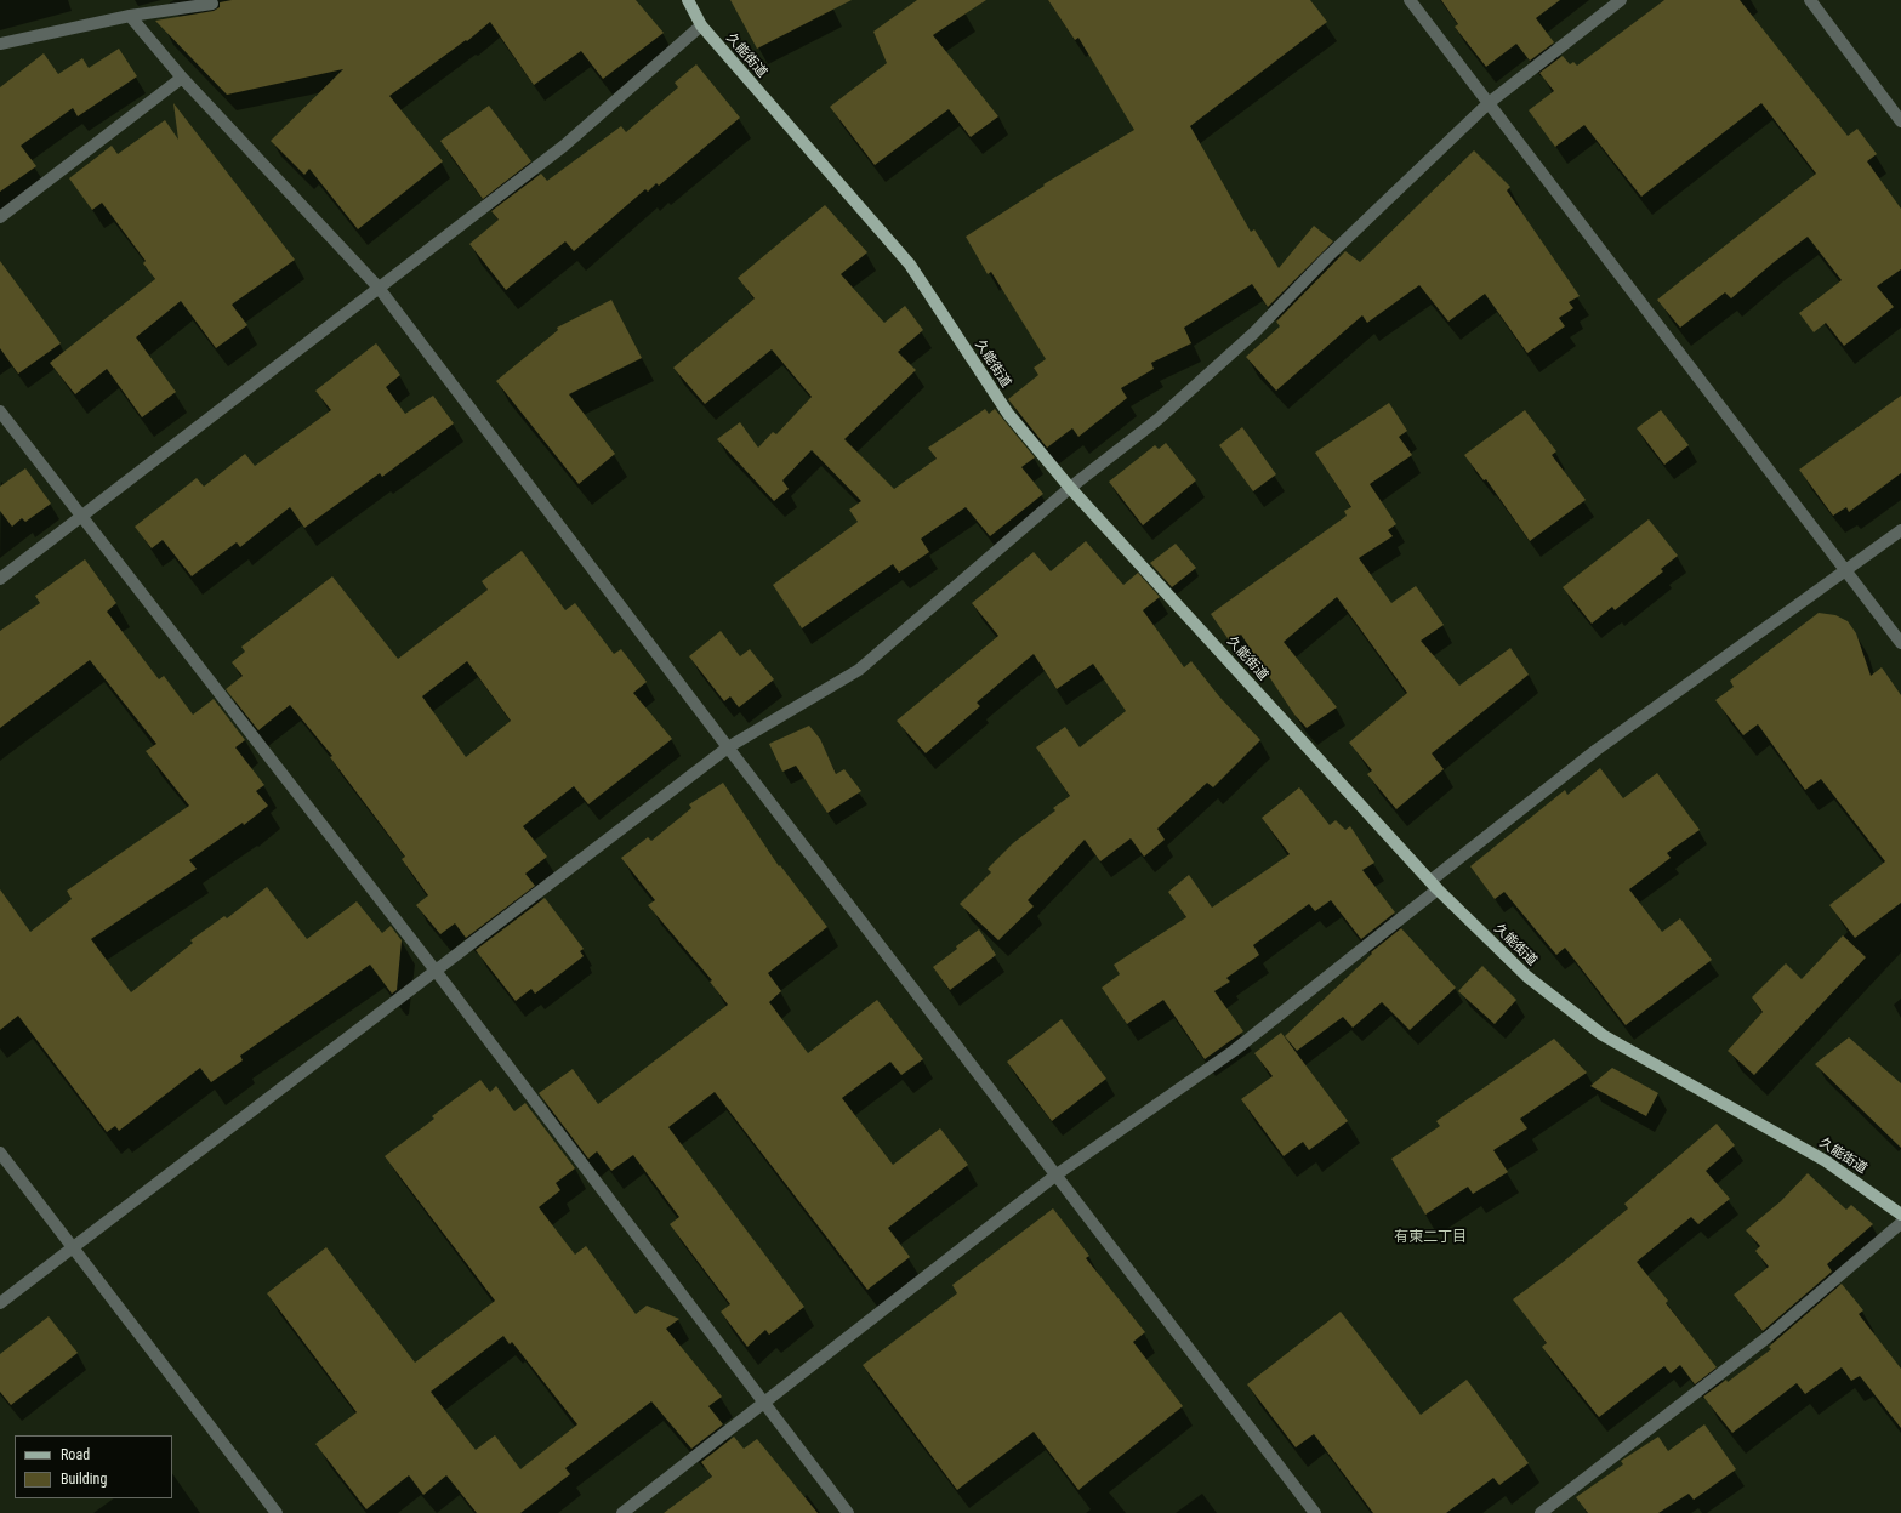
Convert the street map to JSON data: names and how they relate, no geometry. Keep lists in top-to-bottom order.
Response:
{
  "streets": {
    "main road": ["久能街道"]
  },
  "districts": ["有東二丁目"],
  "legend": ["Road", "Building"]
}
